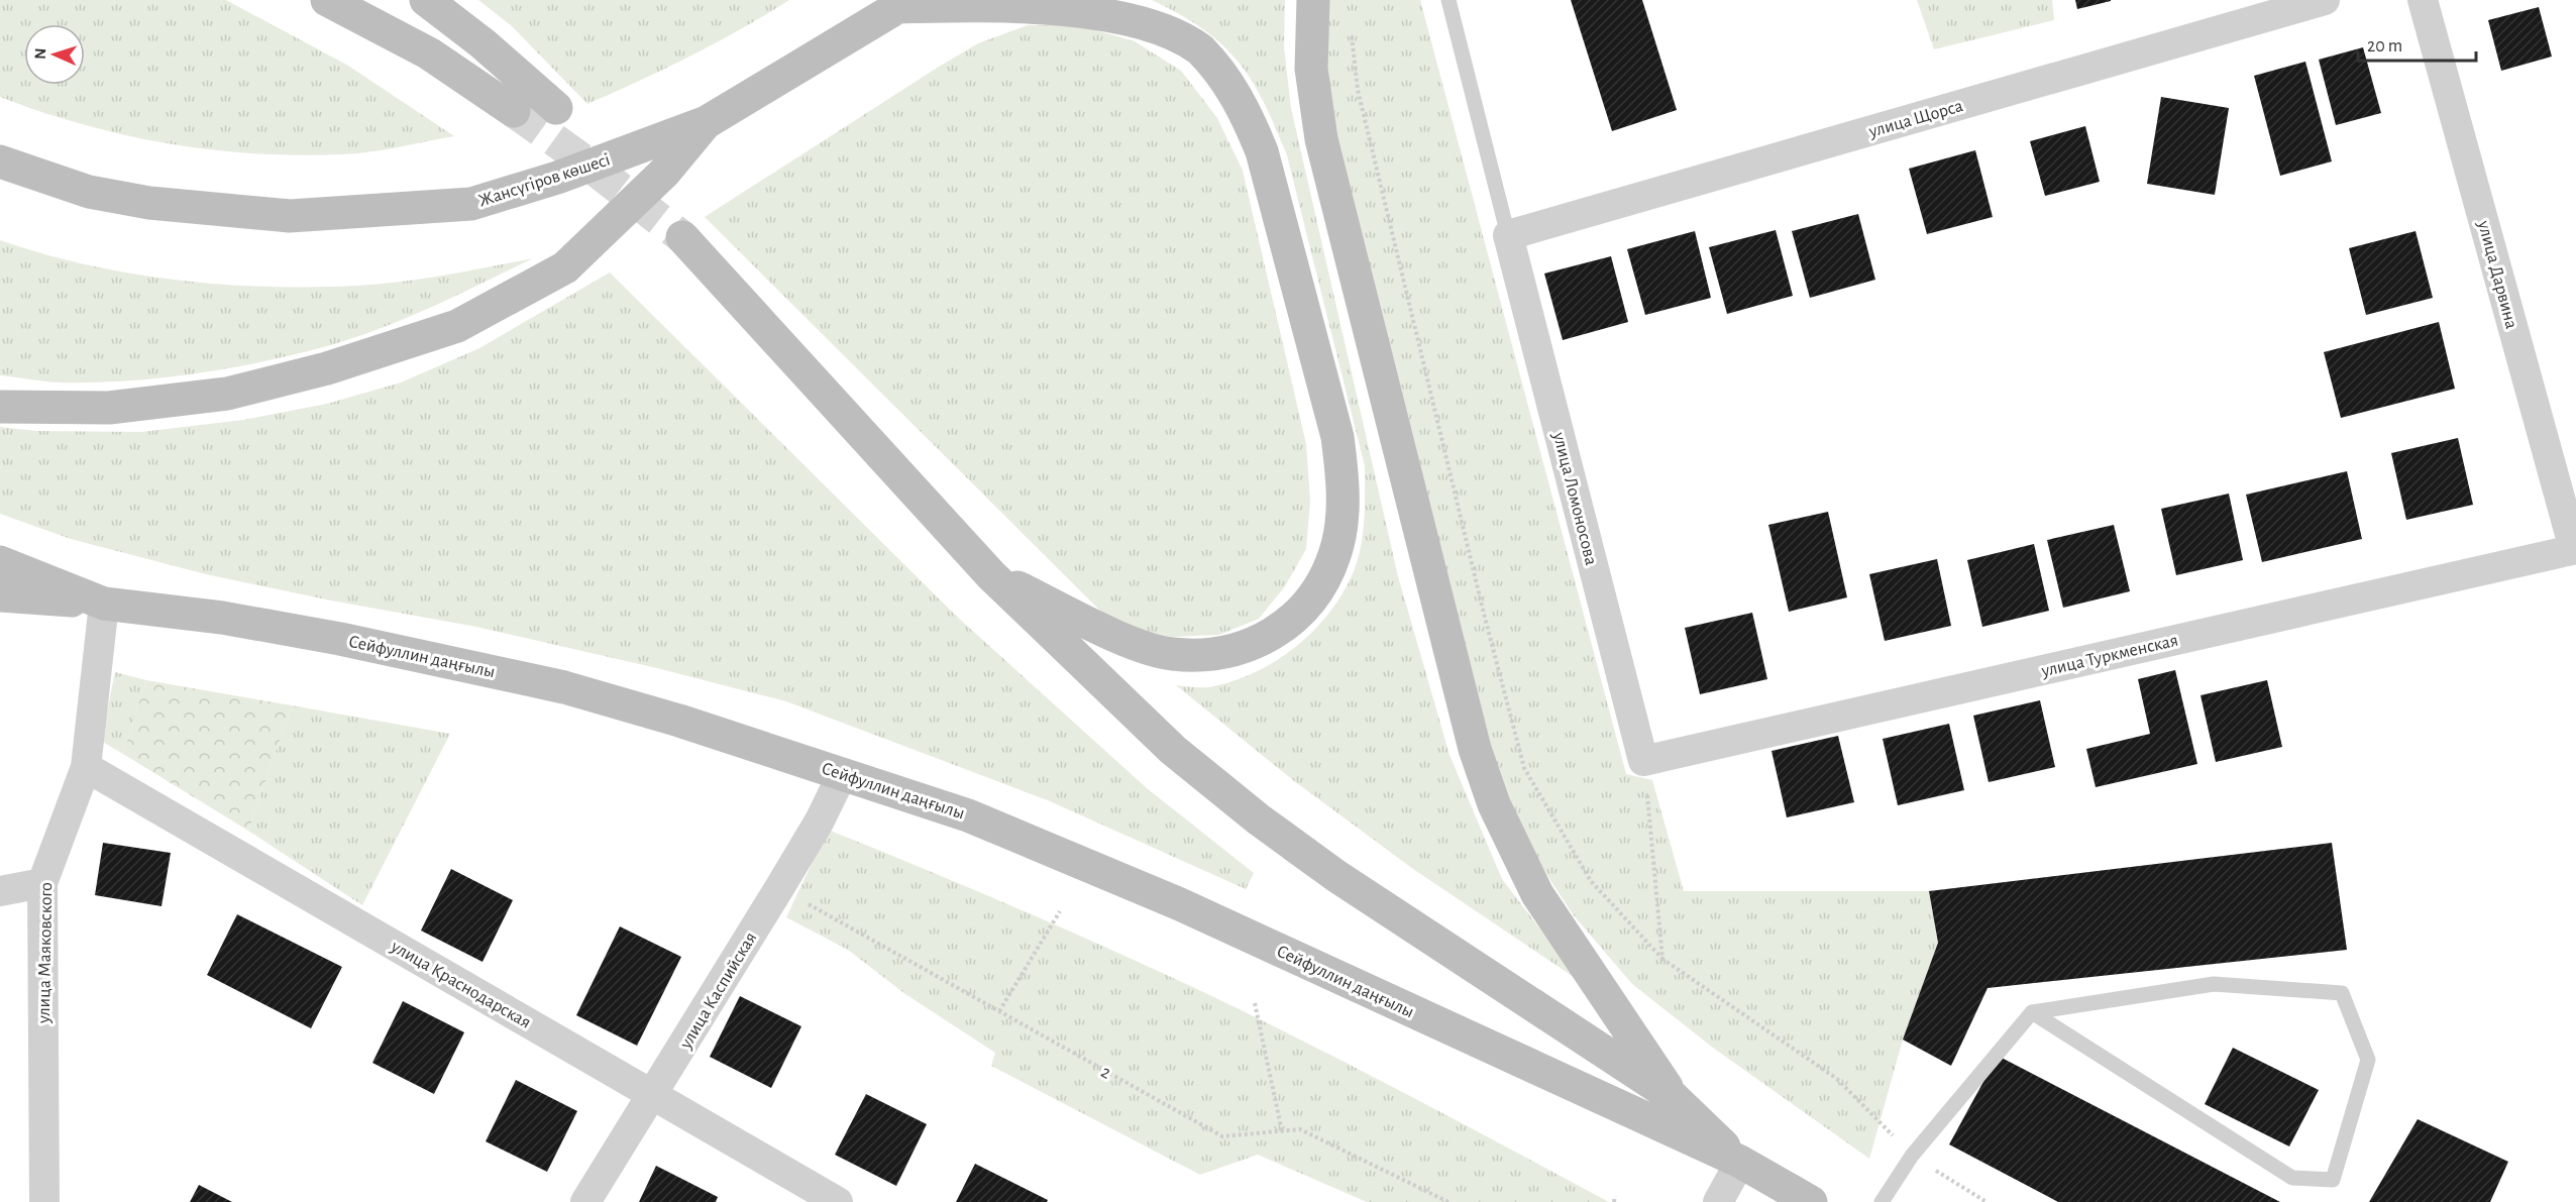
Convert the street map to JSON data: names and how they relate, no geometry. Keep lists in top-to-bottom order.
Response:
{
  "streets": {
    "main road": ["Жансүгіров көшесі", "Сейфуллин даңғылы"],
    "street": [
      "улица Щорса",
      "улица Дарвина",
      "улица Ломоносова",
      "улица Туркменская",
      "улица Маяковского",
      "улица Краснодарская",
      "улица Каспийская"
    ],
    "path": ["2"]
  },
  "crossings": [
    ["улица Щорса", "улица Ломоносова"],
    ["улица Дарвина", "улица Туркменская"],
    ["улица Ломоносова", "улица Туркменская"],
    ["Сейфуллин даңғылы", "улица Маяковского"],
    ["Сейфуллин даңғылы", "улица Каспийская"],
    ["улица Маяковского", "улица Краснодарская"],
    ["улица Краснодарская", "улица Каспийская"],
    ["улица Каспийская", "2"]
  ],
  "scale_bar": "20 m",
  "north": "left"
}
